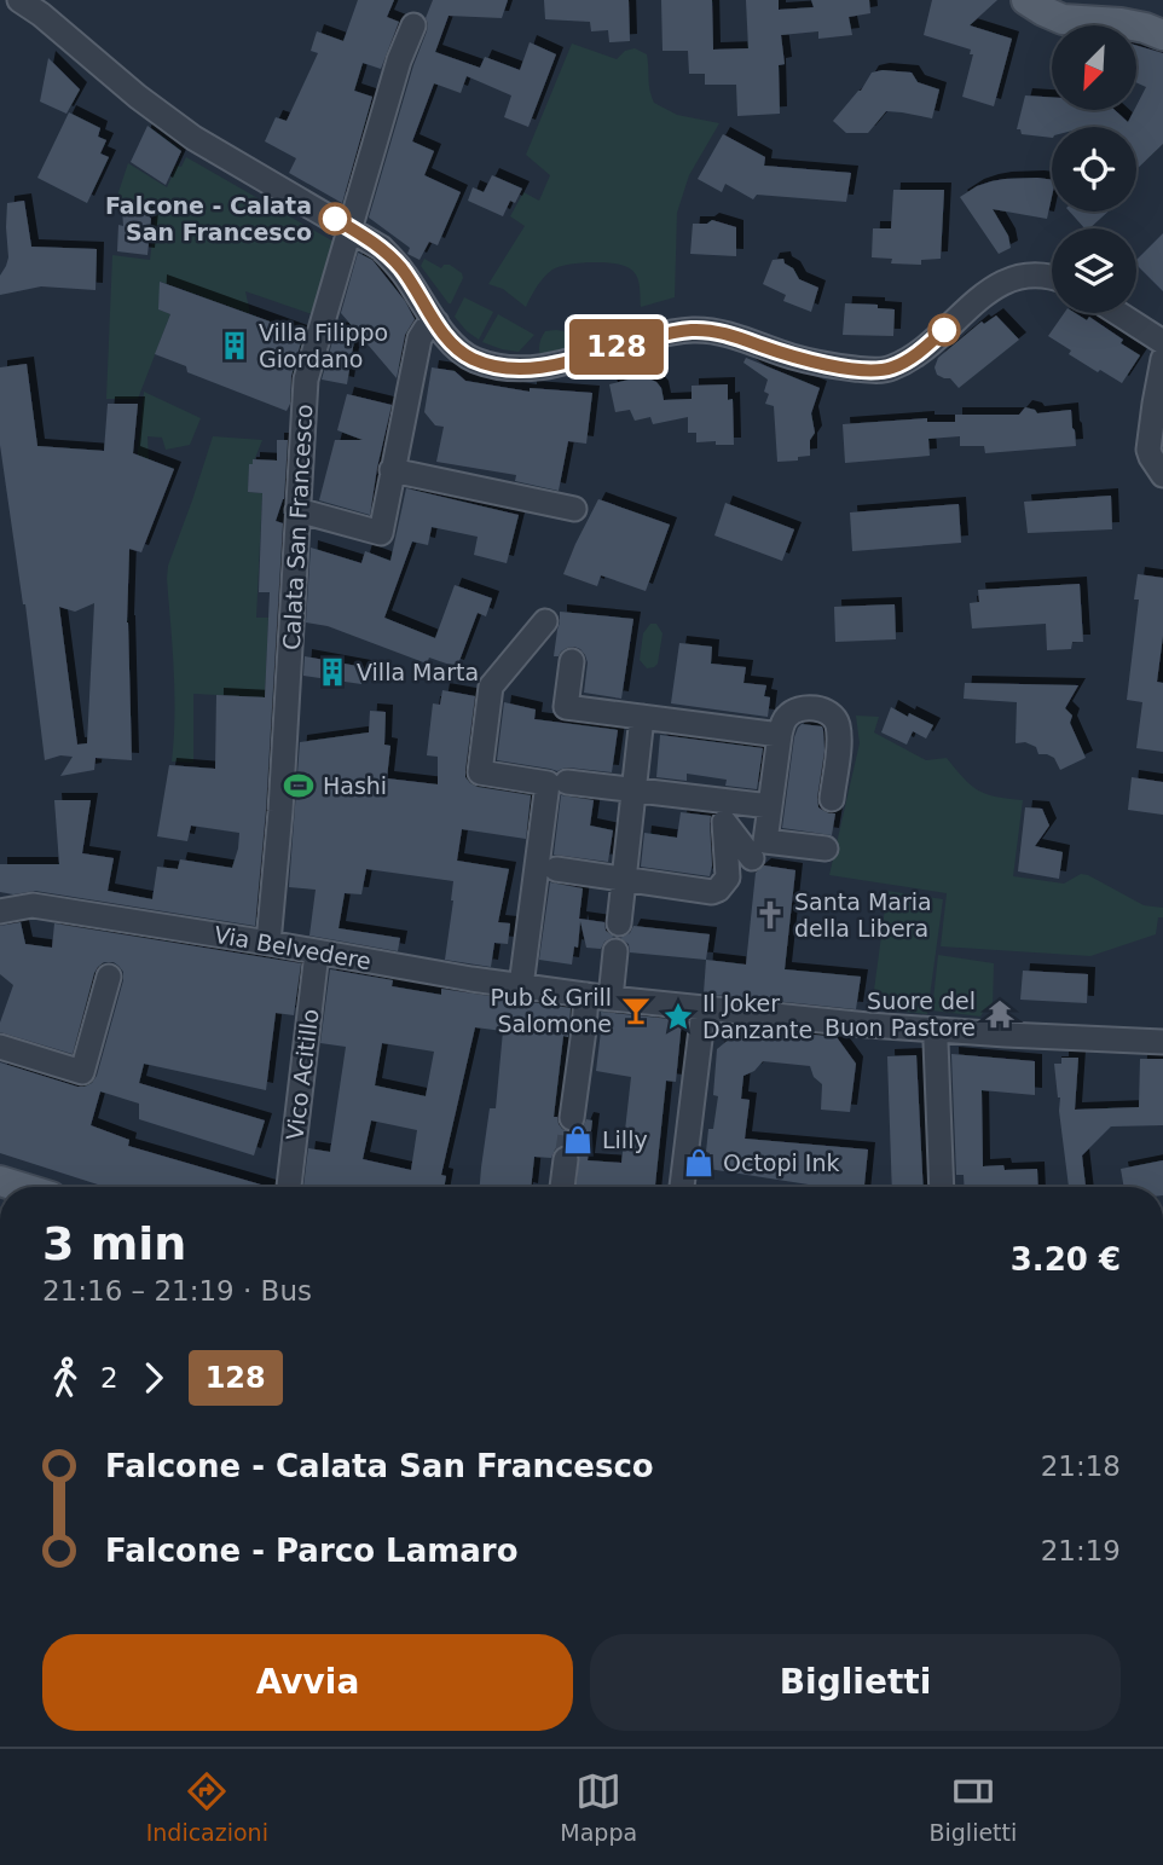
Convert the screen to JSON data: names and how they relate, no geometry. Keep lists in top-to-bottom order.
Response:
{
  "streets": {
    "street": ["Calata San Francesco", "Via Belvedere", "Vico Acitillo"]
  },
  "crossings": [
    ["Calata San Francesco", "Via Belvedere"],
    ["Via Belvedere", "Vico Acitillo"]
  ],
  "places": {
    "other": ["Falcone - Calata San Francesco"],
    "building": ["Villa Filippo Giordano", "Villa Marta"],
    "sports": ["Hashi"],
    "church": ["Santa Maria della Libera"],
    "bar": ["Pub & Grill Salomone"],
    "temple": ["Suore del Buon Pastore"],
    "place": ["Il Joker Danzante"],
    "shop": ["Lilly", "Octopi Ink"]
  },
  "lines": ["bus line 128"],
  "north": "bottom left",
  "page": {
    "on_map": "128",
    "heading": ["3 min", "21:16 – 21:19 · Bus", "3.20 €"],
    "legs": ["2", "128"],
    "list": [
      {
        "name": "Falcone - Calata San Francesco",
        "value": "21:18"
      },
      {
        "name": "Falcone - Parco Lamaro",
        "value": "21:19"
      }
    ],
    "buttons": ["Avvia", "Biglietti"],
    "tabs": ["Indicazioni", "Mappa", "Biglietti"]
  }
}
